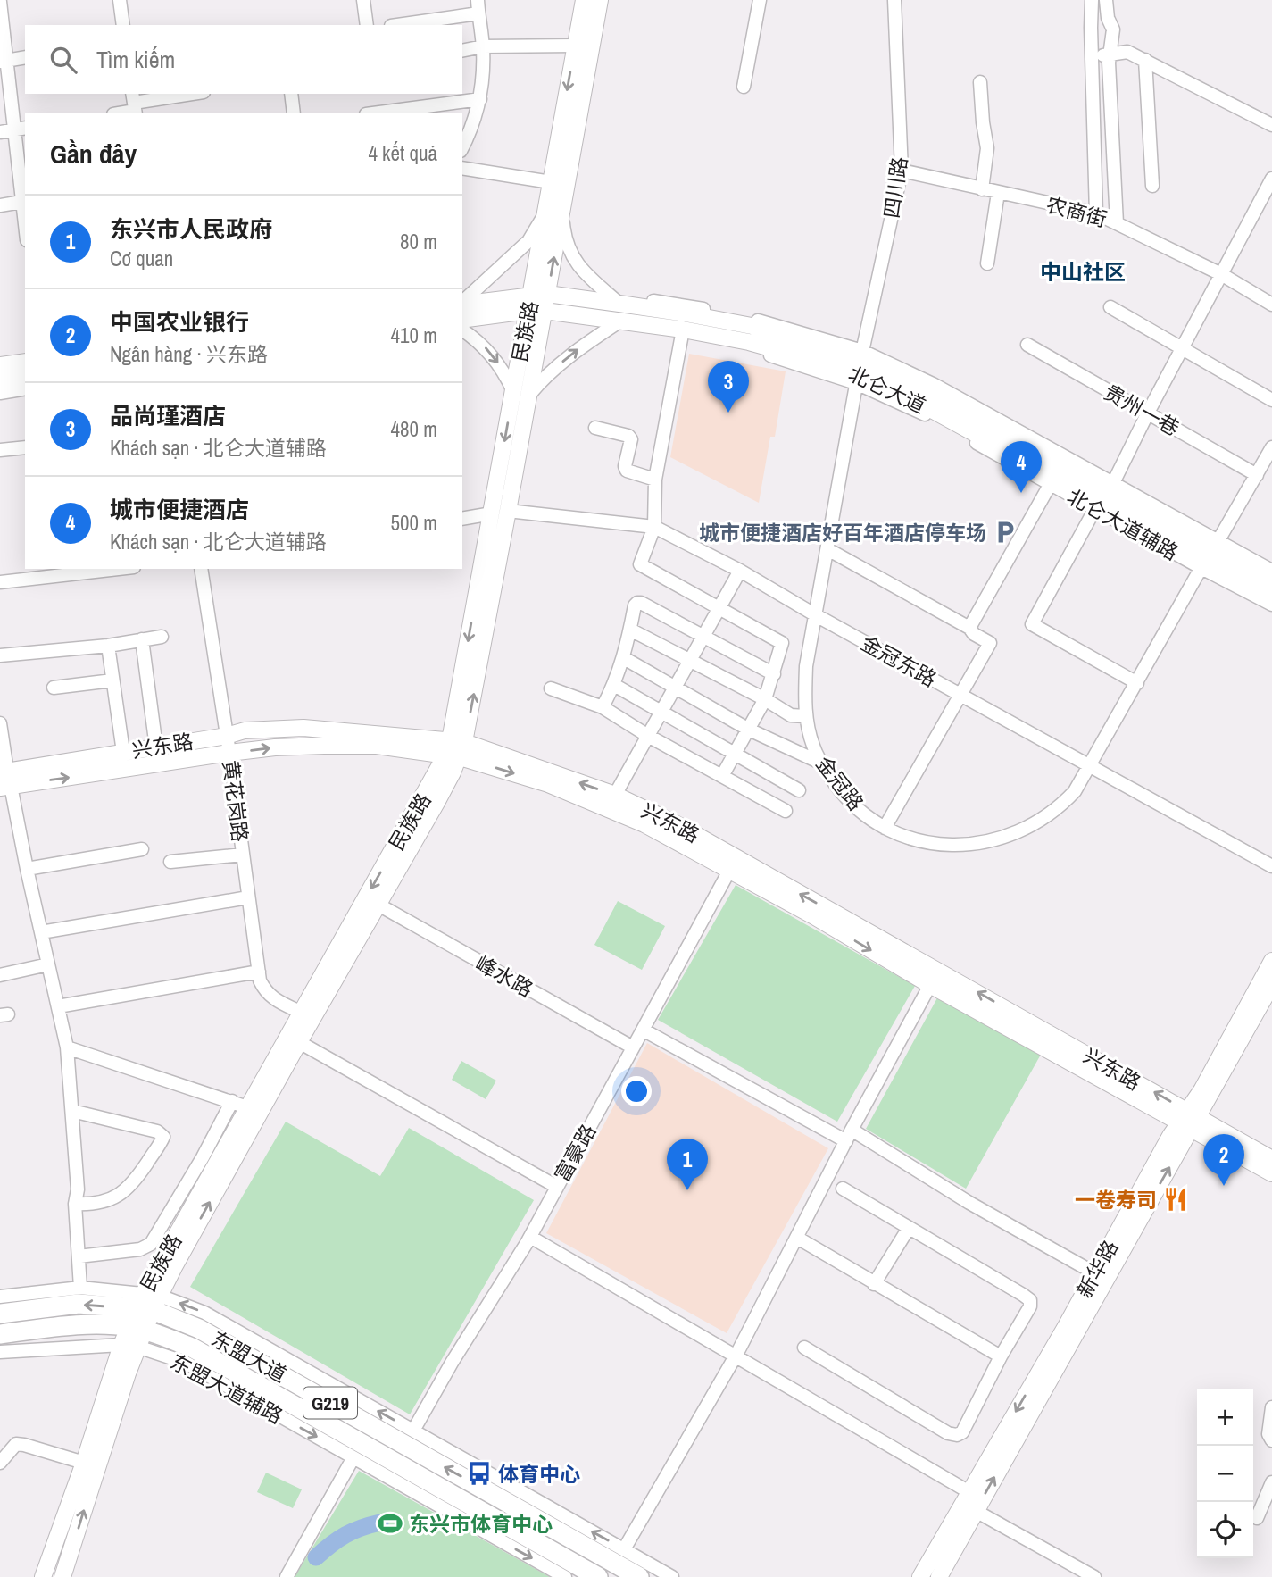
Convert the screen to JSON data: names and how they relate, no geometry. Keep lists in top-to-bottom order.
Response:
{
  "streets": {
    "highway": ["东盟大道", "G219"],
    "main road": [
      "民族路",
      "北仑大道",
      "兴东路",
      "新华路"
    ],
    "street": [
      "四川路",
      "农商街",
      "贵州一巷",
      "北仑大道辅路",
      "金冠东路",
      "金冠路",
      "黄花岗路",
      "峰水路",
      "富豪路",
      "东盟大道辅路"
    ]
  },
  "crossings": [
    ["四川路", "农商街"],
    ["四川路", "北仑大道"],
    ["四川路", "金冠路"],
    ["民族路", "北仑大道"],
    ["民族路", "金冠东路"],
    ["民族路", "兴东路"],
    ["民族路", "黄花岗路"],
    ["民族路", "峰水路"],
    ["民族路", "东盟大道"],
    ["北仑大道", "北仑大道辅路"],
    ["北仑大道", "金冠路"],
    ["北仑大道辅路", "金冠路"],
    ["金冠东路", "金冠路"],
    ["兴东路", "黄花岗路"],
    ["兴东路", "富豪路"],
    ["兴东路", "新华路"],
    ["峰水路", "富豪路"],
    ["东盟大道", "东盟大道辅路"]
  ],
  "districts": ["中山社区"],
  "places": {
    "parking": ["城市便捷酒店好百年酒店停车场"],
    "restaurant": ["一卷寿司"],
    "bus stop": ["体育中心"],
    "sports": ["东兴市体育中心"]
  },
  "page": {
    "search": "Tìm kiếm",
    "heading": ["Gần đây", "4 kết quả"],
    "list": [
      {
        "mark": "1",
        "name": "东兴市人民政府",
        "note": "Cơ quan",
        "value": "80 m"
      },
      {
        "mark": "2",
        "name": "中国农业银行",
        "note": "Ngân hàng · 兴东路",
        "value": "410 m"
      },
      {
        "mark": "3",
        "name": "品尚瑾酒店",
        "note": "Khách sạn · 北仑大道辅路",
        "value": "480 m"
      },
      {
        "mark": "4",
        "name": "城市便捷酒店",
        "note": "Khách sạn · 北仑大道辅路",
        "value": "500 m"
      }
    ],
    "pins": [
      "3",
      "4",
      "2",
      "1"
    ],
    "map_buttons": ["+", "−"]
  }
}
